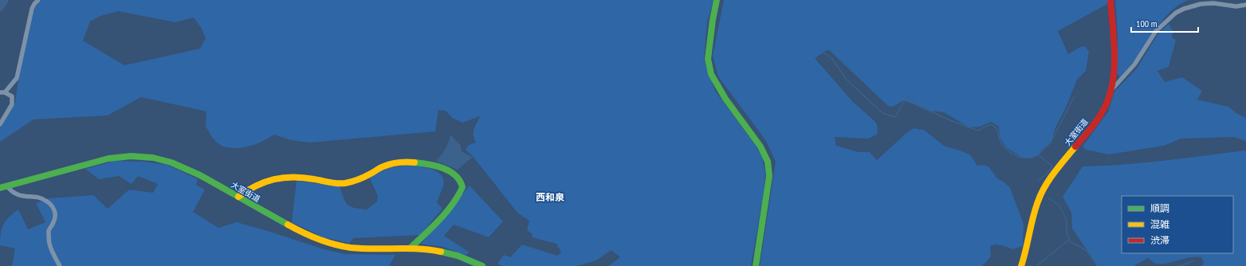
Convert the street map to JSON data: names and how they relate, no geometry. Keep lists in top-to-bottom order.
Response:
{
  "streets": {
    "main road": ["大室街道"]
  },
  "districts": ["西和泉"],
  "legend": ["順調", "混雑", "渋滞"],
  "scale_bar": "100 m"
}
